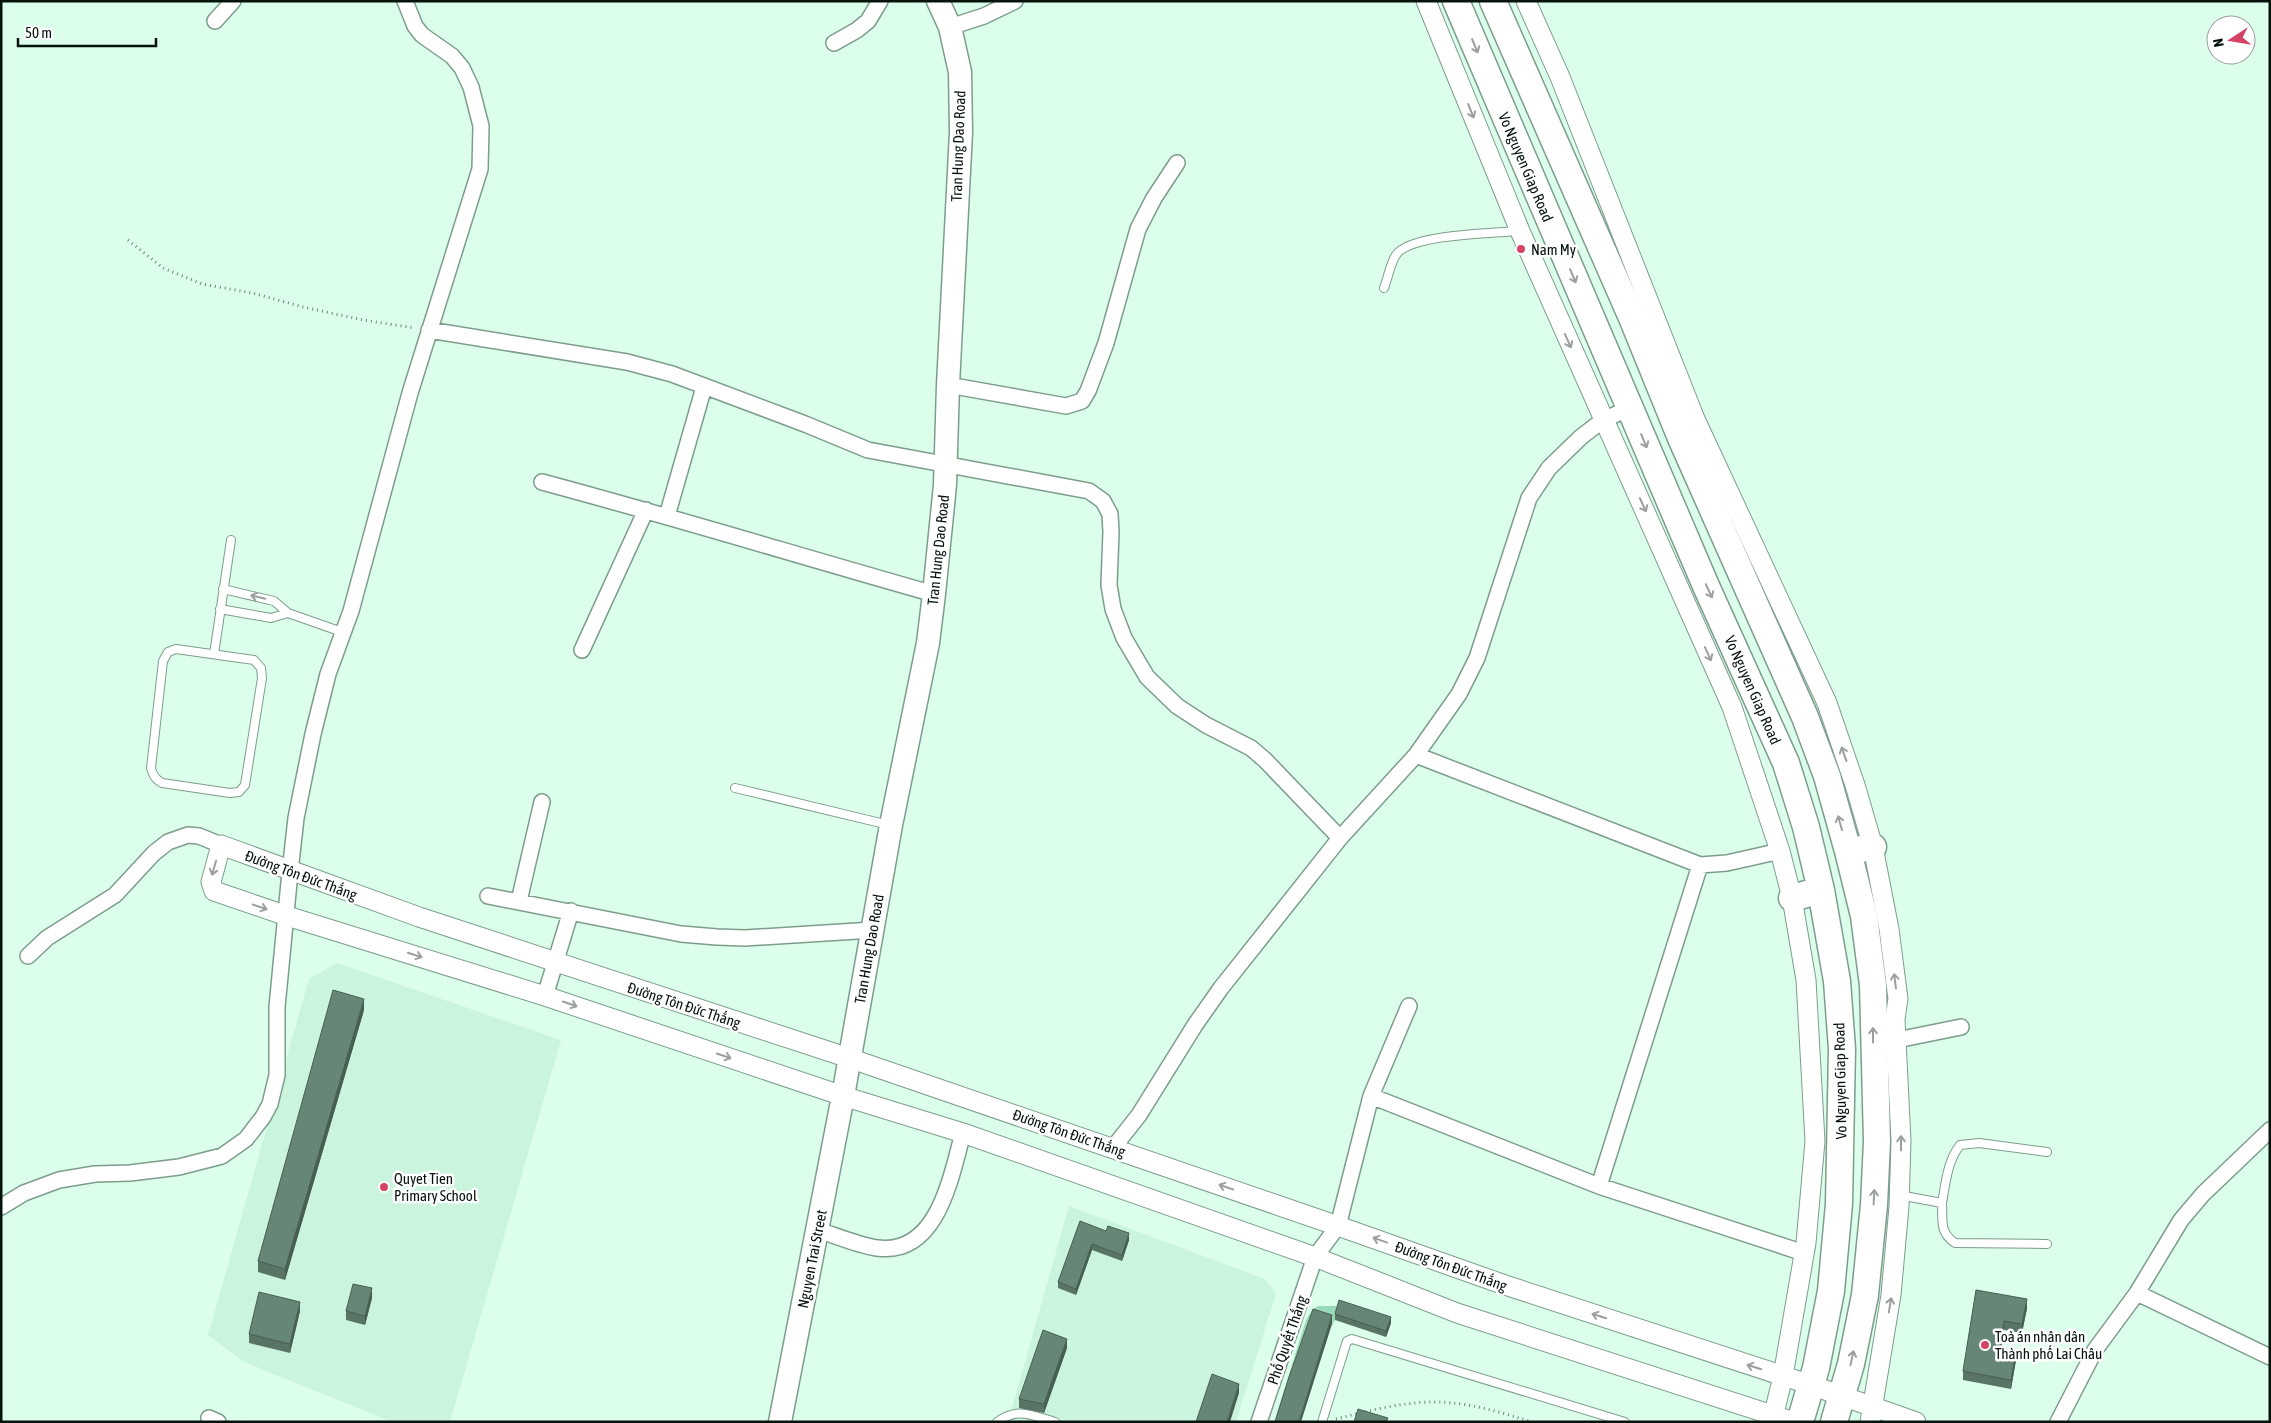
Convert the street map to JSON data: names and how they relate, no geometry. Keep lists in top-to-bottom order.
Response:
{
  "streets": {
    "highway": ["Vo Nguyen Giap Road"],
    "main road": ["Tran Hung Dao Road", "Nguyen Trai Street"],
    "street": ["Đường Tôn Đức Thắng", "Phố Quyết Thắng"]
  },
  "crossings": [
    ["Tran Hung Dao Road", "Đường Tôn Đức Thắng"],
    ["Tran Hung Dao Road", "Nguyen Trai Street"],
    ["Vo Nguyen Giap Road", "Đường Tôn Đức Thắng"],
    ["Đường Tôn Đức Thắng", "Phố Quyết Thắng"]
  ],
  "places": ["Nam My", "Quyet Tien Primary School", "Toà án nhân dân Thành phố Lai Châu"],
  "scale_bar": "50 m",
  "north": "left"
}
